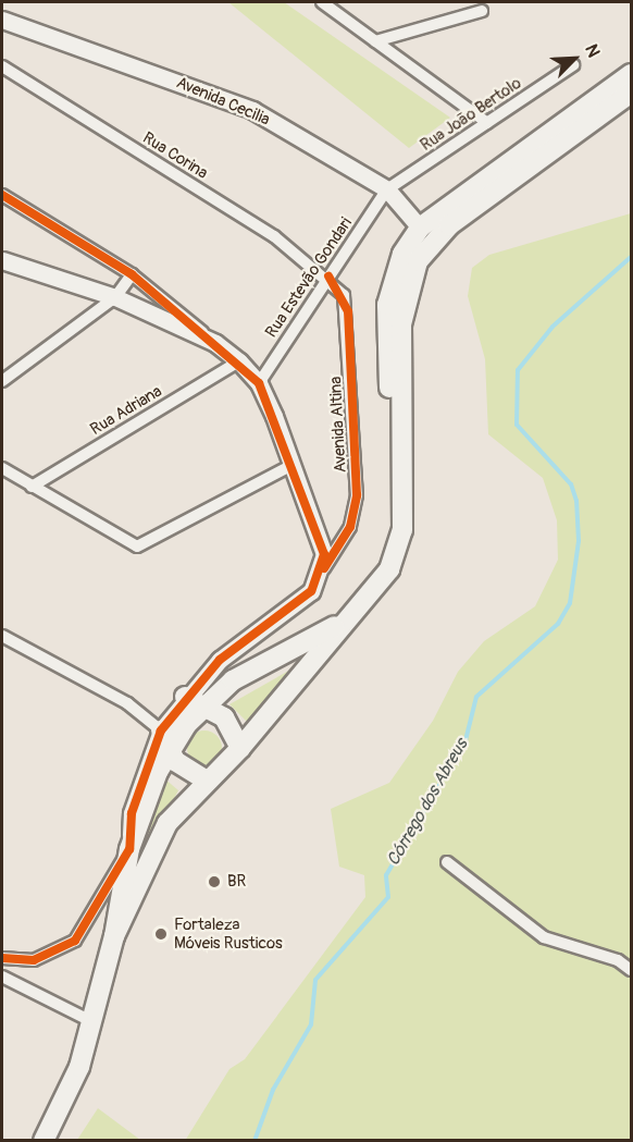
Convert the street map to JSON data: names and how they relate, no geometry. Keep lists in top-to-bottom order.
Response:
{
  "streets": {
    "street": [
      "Avenida Cecilia",
      "Rua João Bertolo",
      "Rua Corina",
      "Rua Estevão Gondari",
      "Rua Adriana",
      "Avenida Altina"
    ]
  },
  "crossings": [
    ["Avenida Cecilia", "Rua João Bertolo"],
    ["Avenida Cecilia", "Rua Estevão Gondari"],
    ["Rua João Bertolo", "Rua Estevão Gondari"],
    ["Rua Corina", "Rua Estevão Gondari"],
    ["Rua Corina", "Avenida Altina"],
    ["Rua Estevão Gondari", "Avenida Altina"]
  ],
  "water": ["Córrego dos Abreus"],
  "places": ["BR", "Fortaleza Móveis Rusticos"],
  "north": "top right"
}
